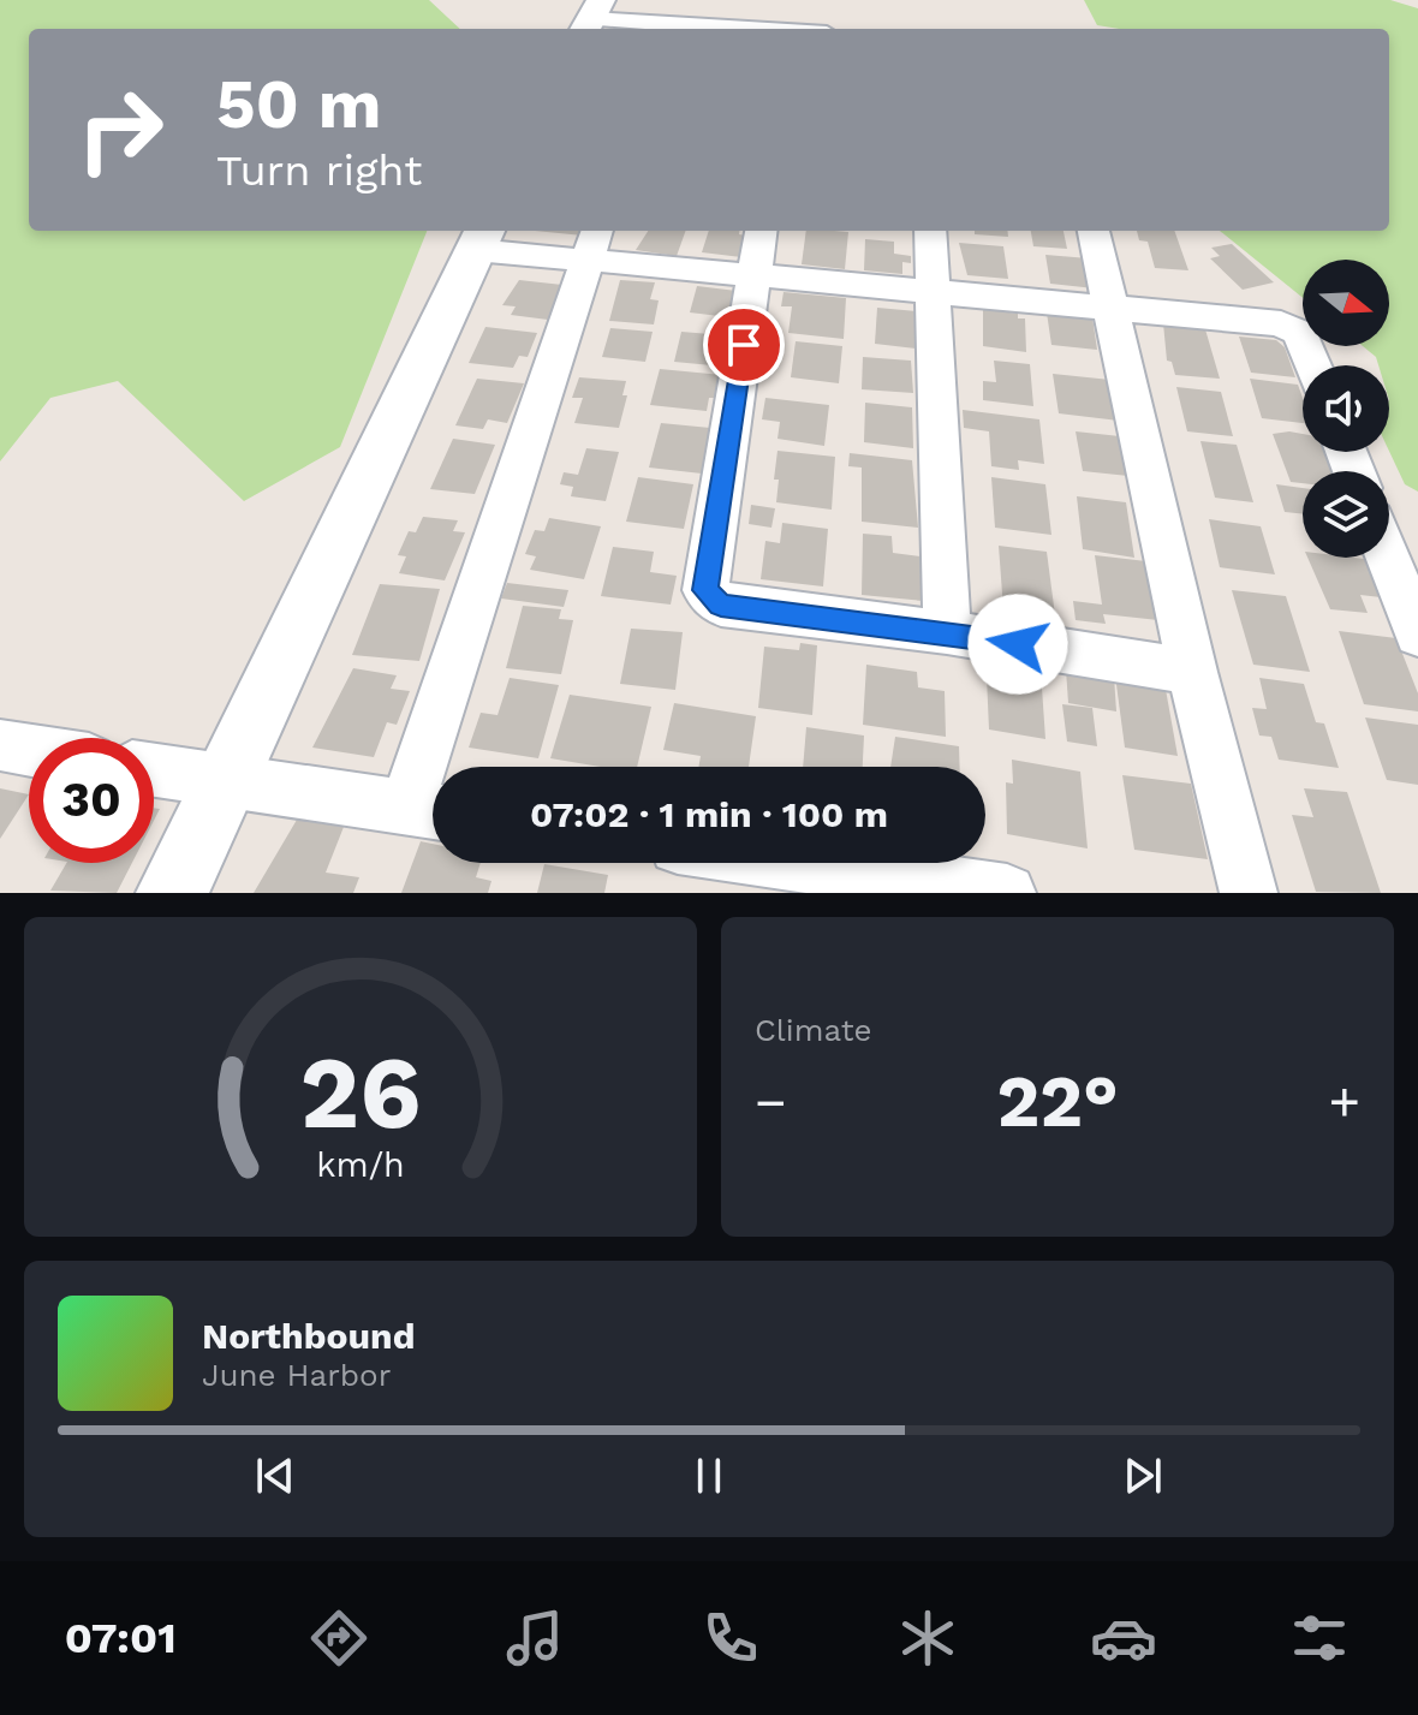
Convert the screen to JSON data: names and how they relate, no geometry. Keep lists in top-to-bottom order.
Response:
{
  "north": "right",
  "page": {
    "turn": ["50 m", "Turn right"],
    "limit": "30",
    "trip": "07:02 · 1 min · 100 m",
    "tile": "Climate",
    "heat": ["−", "22°", "+"],
    "song": ["Northbound", "June Harbor"],
    "tabs": "07:01",
    "gauge": ["26", "km/h"]
  }
}
